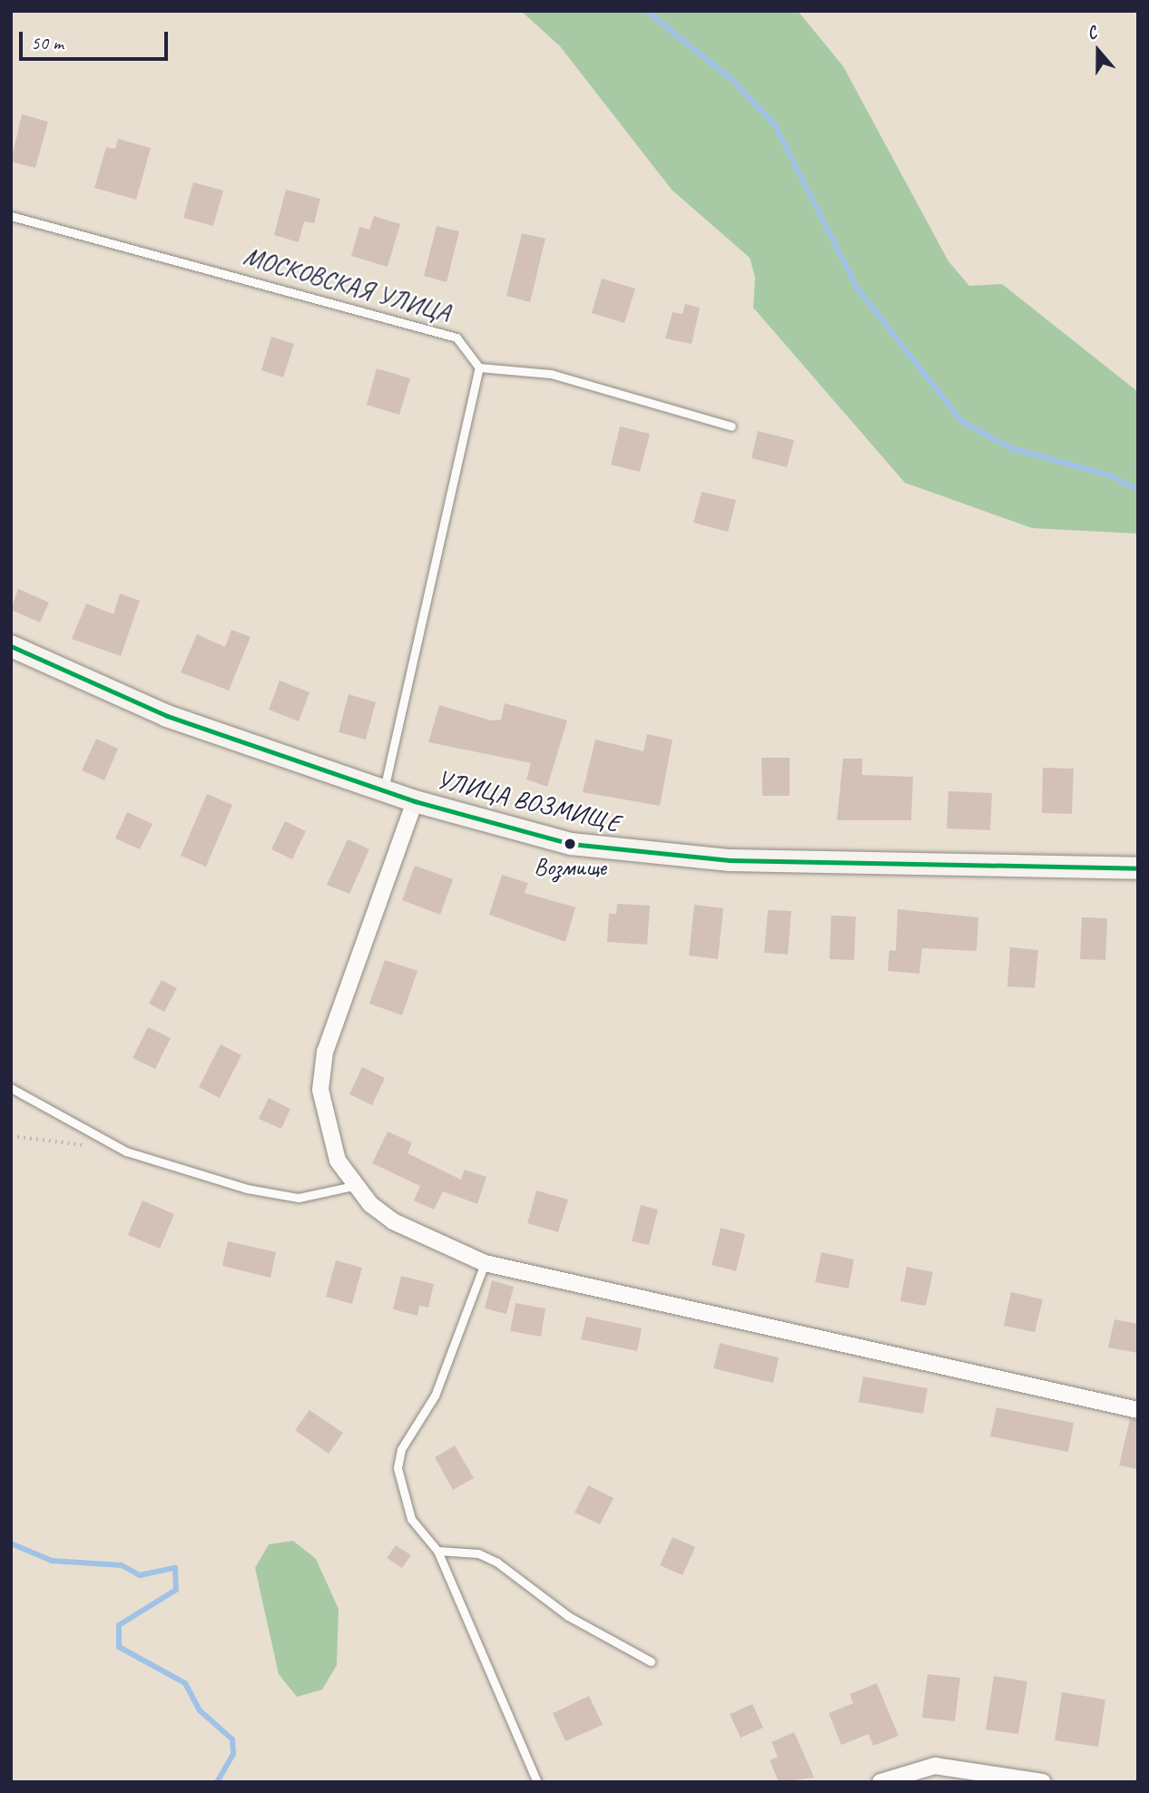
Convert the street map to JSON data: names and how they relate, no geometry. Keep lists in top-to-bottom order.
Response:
{
  "streets": {
    "main road": ["УЛИЦА ВОЗМИЩЕ"],
    "lane": ["МОСКОВСКАЯ УЛИЦА"]
  },
  "places": ["Возмище"],
  "scale_bar": "50 m",
  "north": "top"
}
